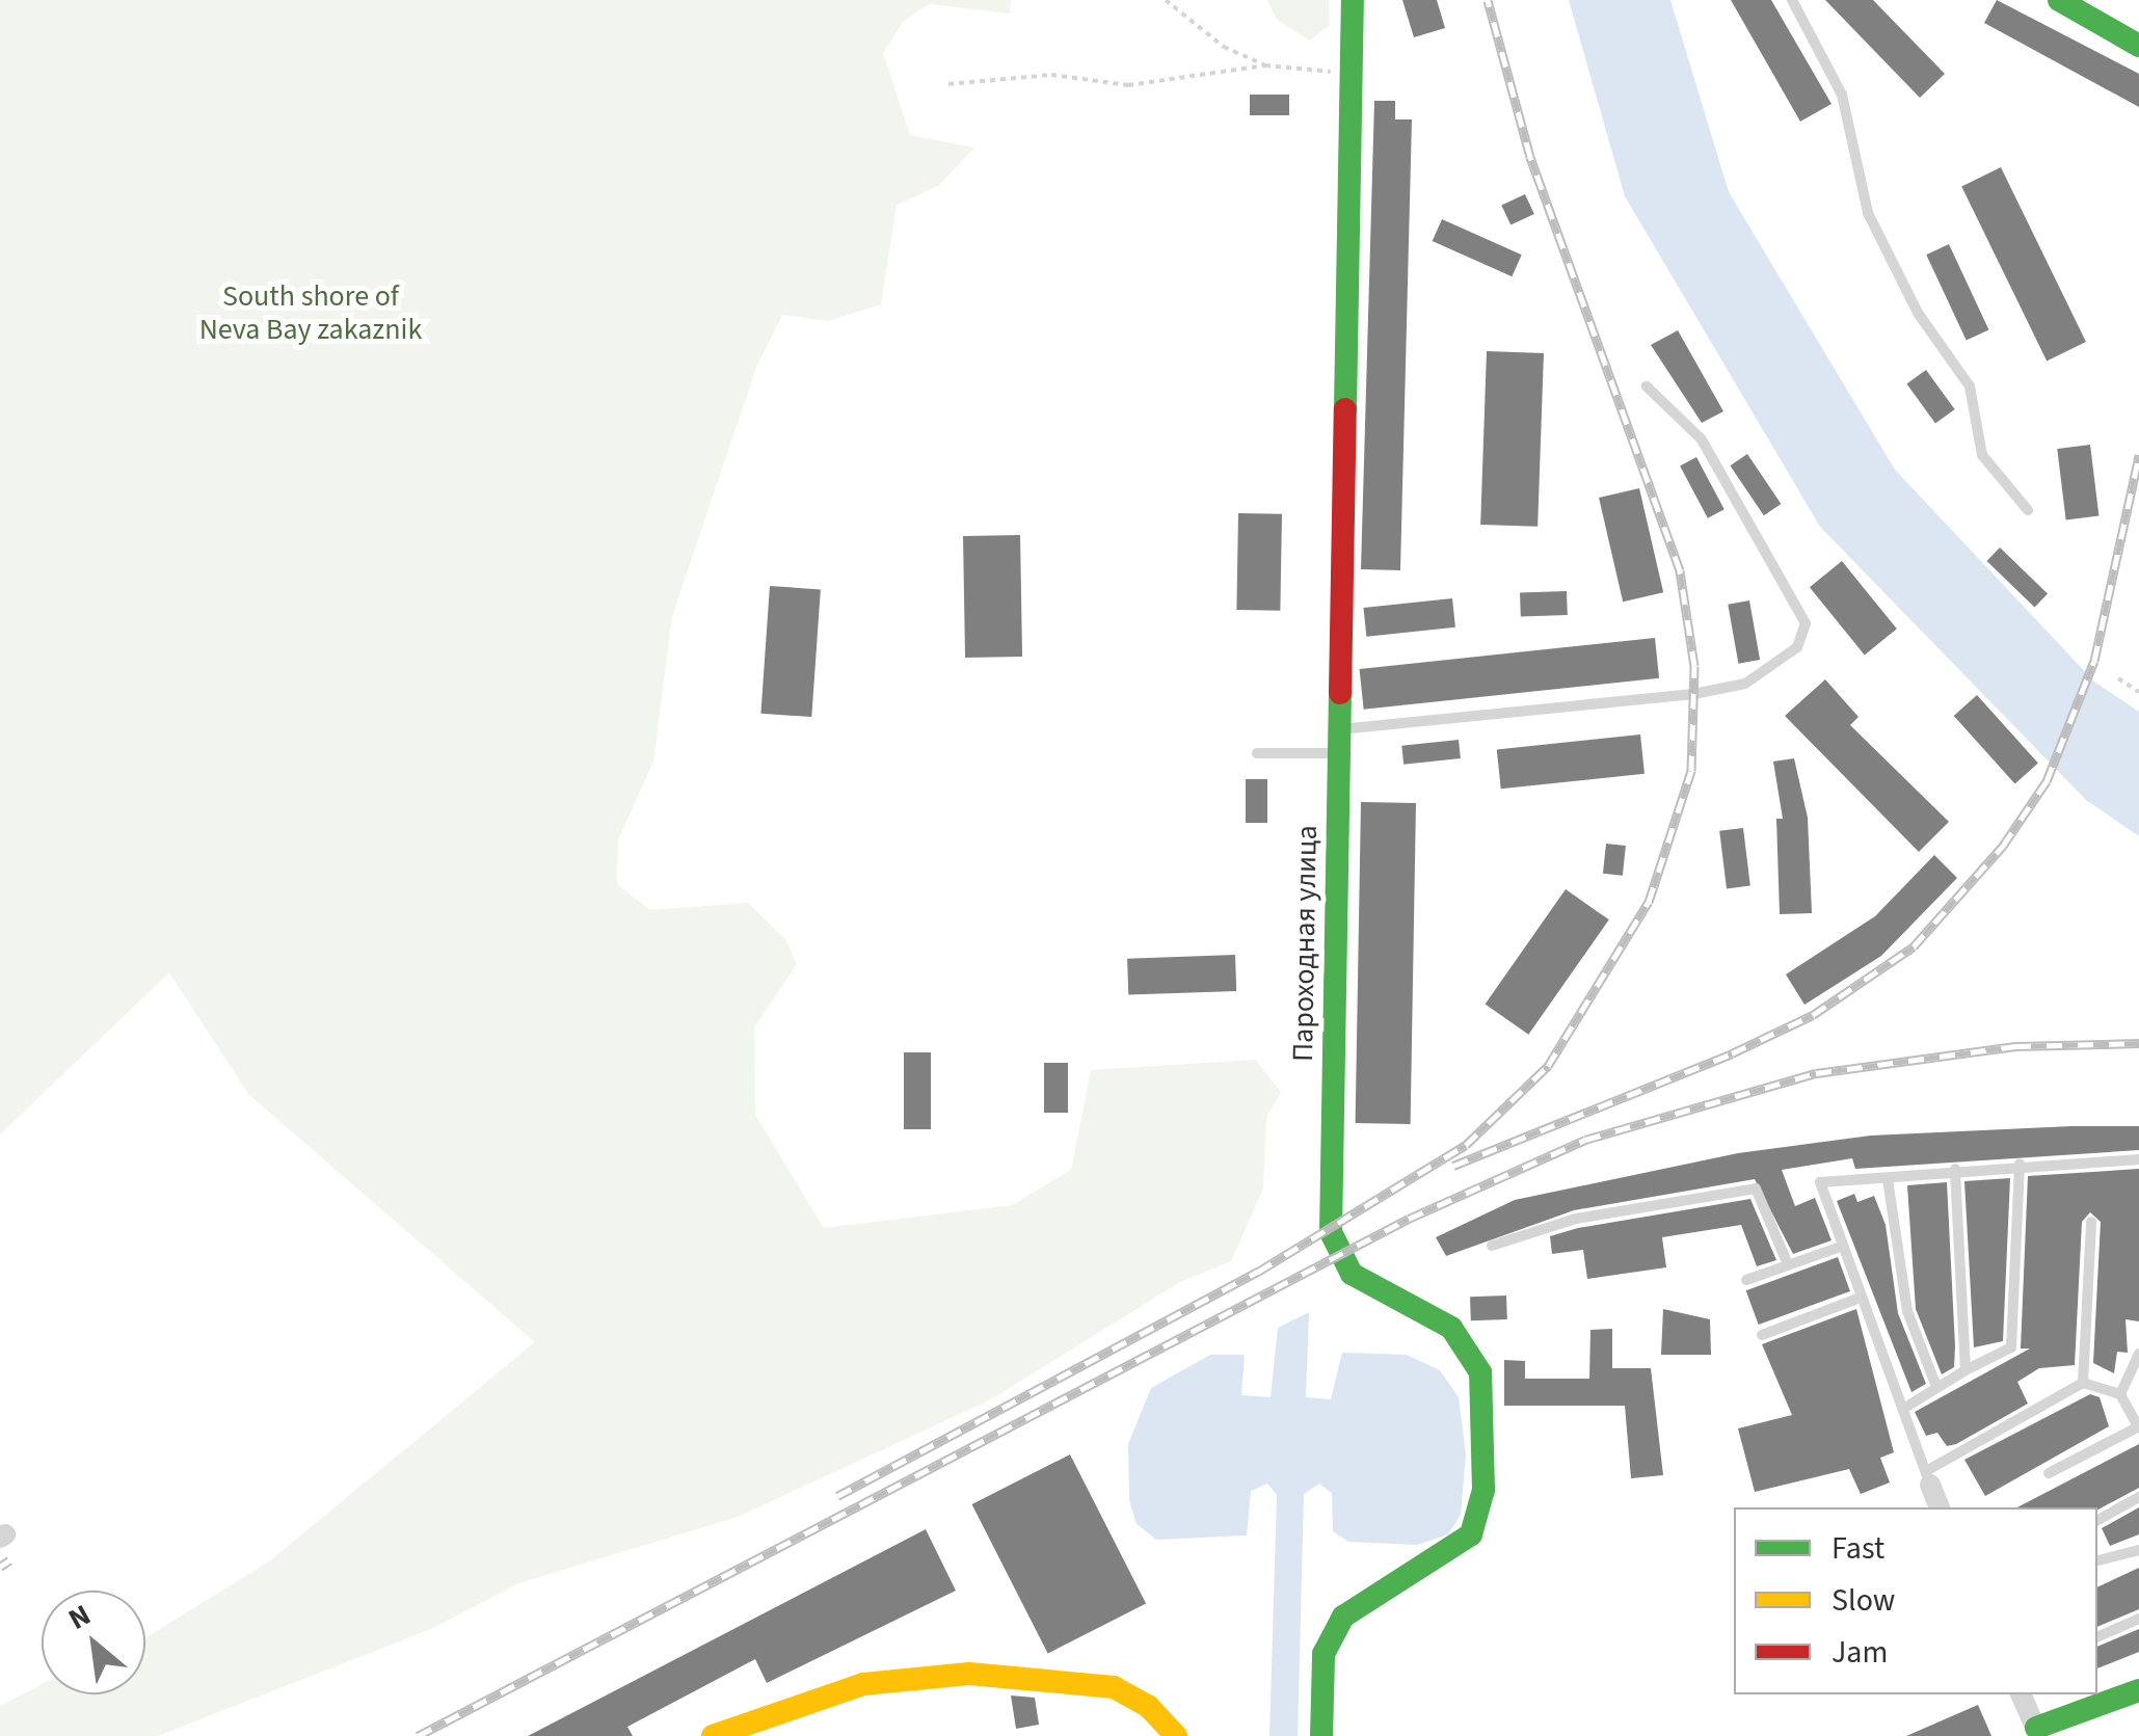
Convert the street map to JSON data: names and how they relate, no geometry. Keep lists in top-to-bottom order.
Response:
{
  "streets": {
    "street": ["Пароходная улица"]
  },
  "parks": ["South shore of Neva Bay zakaznik"],
  "legend": ["Fast", "Slow", "Jam"],
  "north": "top left"
}
